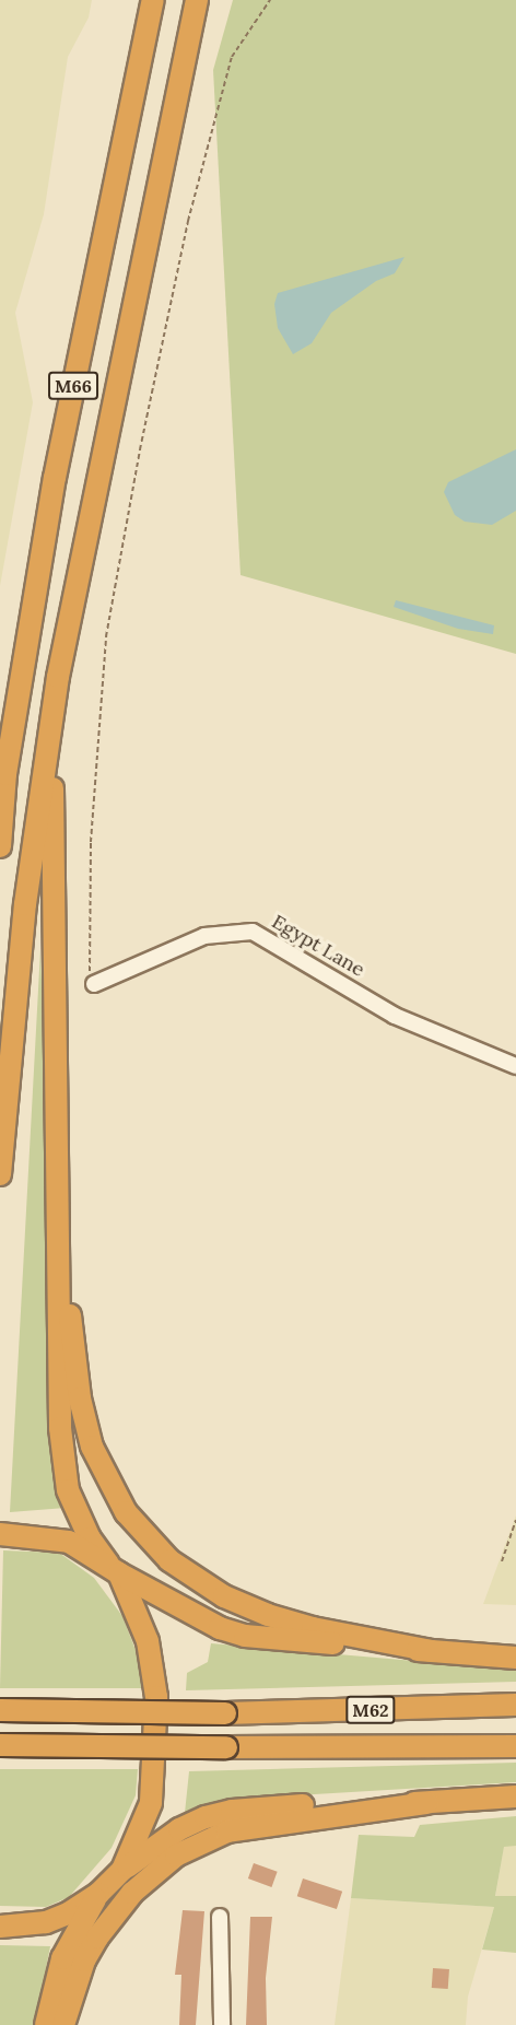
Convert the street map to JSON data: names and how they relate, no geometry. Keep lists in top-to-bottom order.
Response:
{
  "streets": {
    "highway": ["M66", "M62"],
    "street": ["Egypt Lane"]
  }
}
